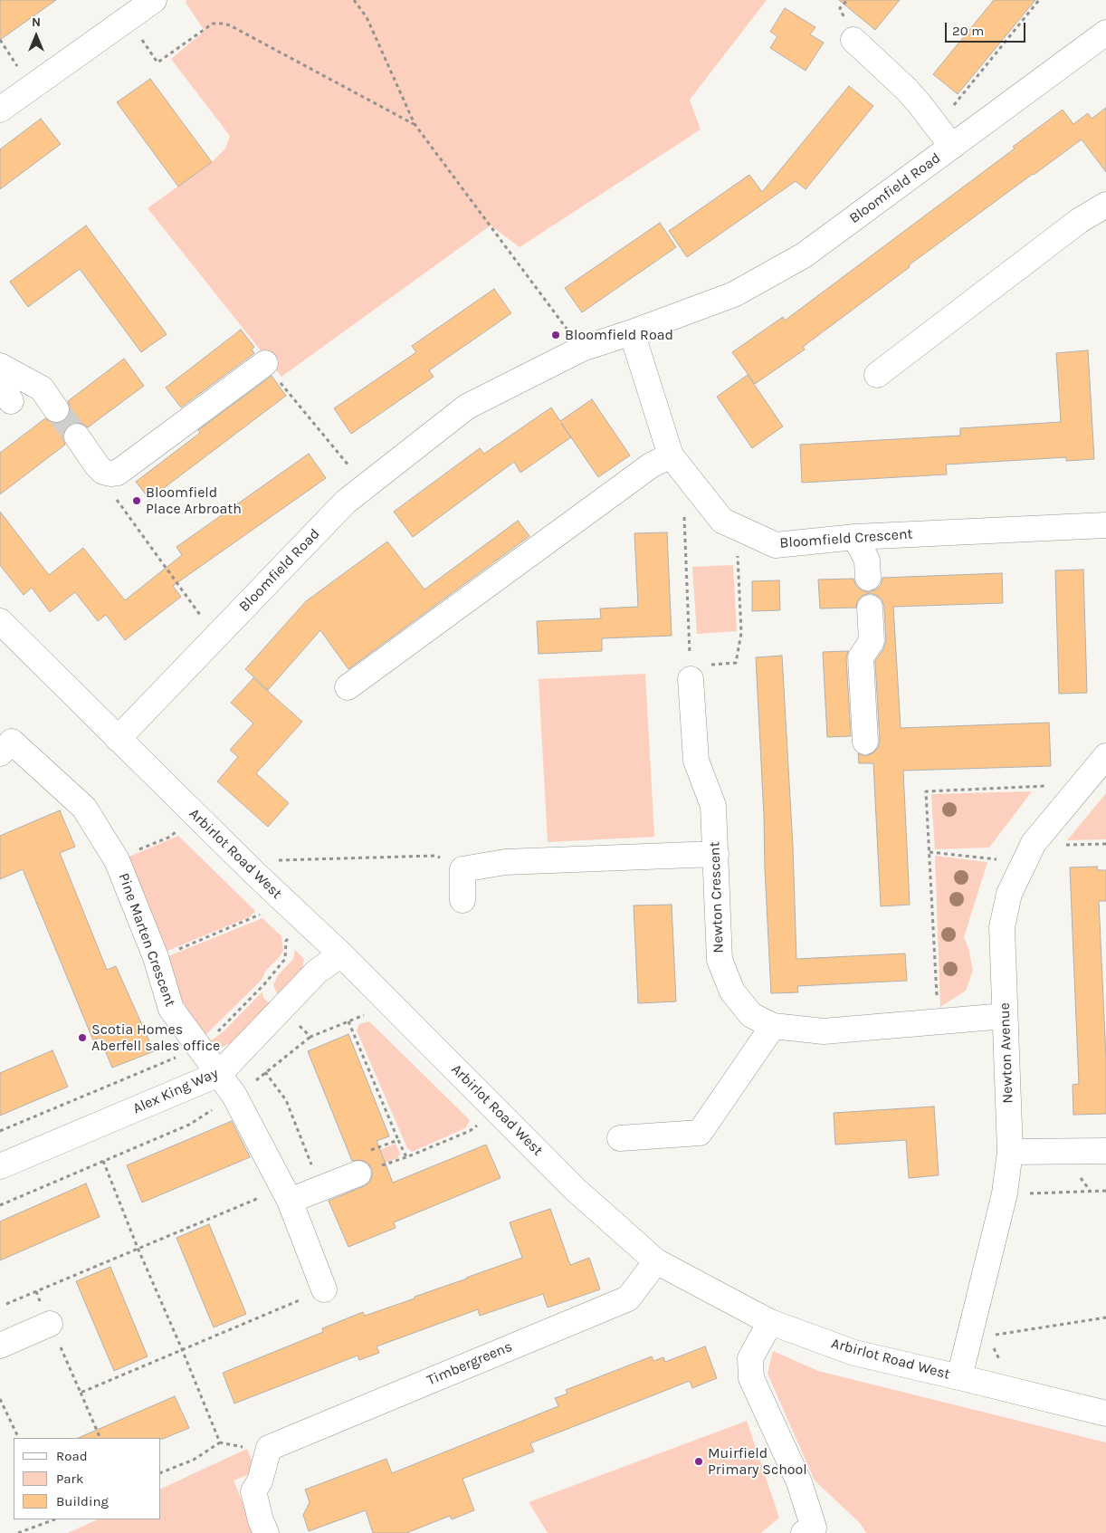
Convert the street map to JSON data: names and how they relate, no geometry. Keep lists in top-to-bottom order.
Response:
{
  "streets": {
    "street": [
      "Bloomfield Road",
      "Bloomfield Crescent",
      "Arbirlot Road West",
      "Newton Crescent",
      "Pine Marten Crescent",
      "Newton Avenue",
      "Alex King Way",
      "Timbergreens"
    ]
  },
  "crossings": [
    ["Bloomfield Road", "Bloomfield Crescent"],
    ["Bloomfield Road", "Arbirlot Road West"],
    ["Arbirlot Road West", "Newton Avenue"],
    ["Arbirlot Road West", "Alex King Way"],
    ["Arbirlot Road West", "Timbergreens"],
    ["Newton Crescent", "Newton Avenue"],
    ["Pine Marten Crescent", "Alex King Way"]
  ],
  "places": [
    "Bloomfield Road",
    "Bloomfield Place Arbroath",
    "Scotia Homes Aberfell sales office",
    "Muirfield Primary School"
  ],
  "legend": ["Road", "Park", "Building"],
  "scale_bar": "20 m",
  "north": "top"
}
